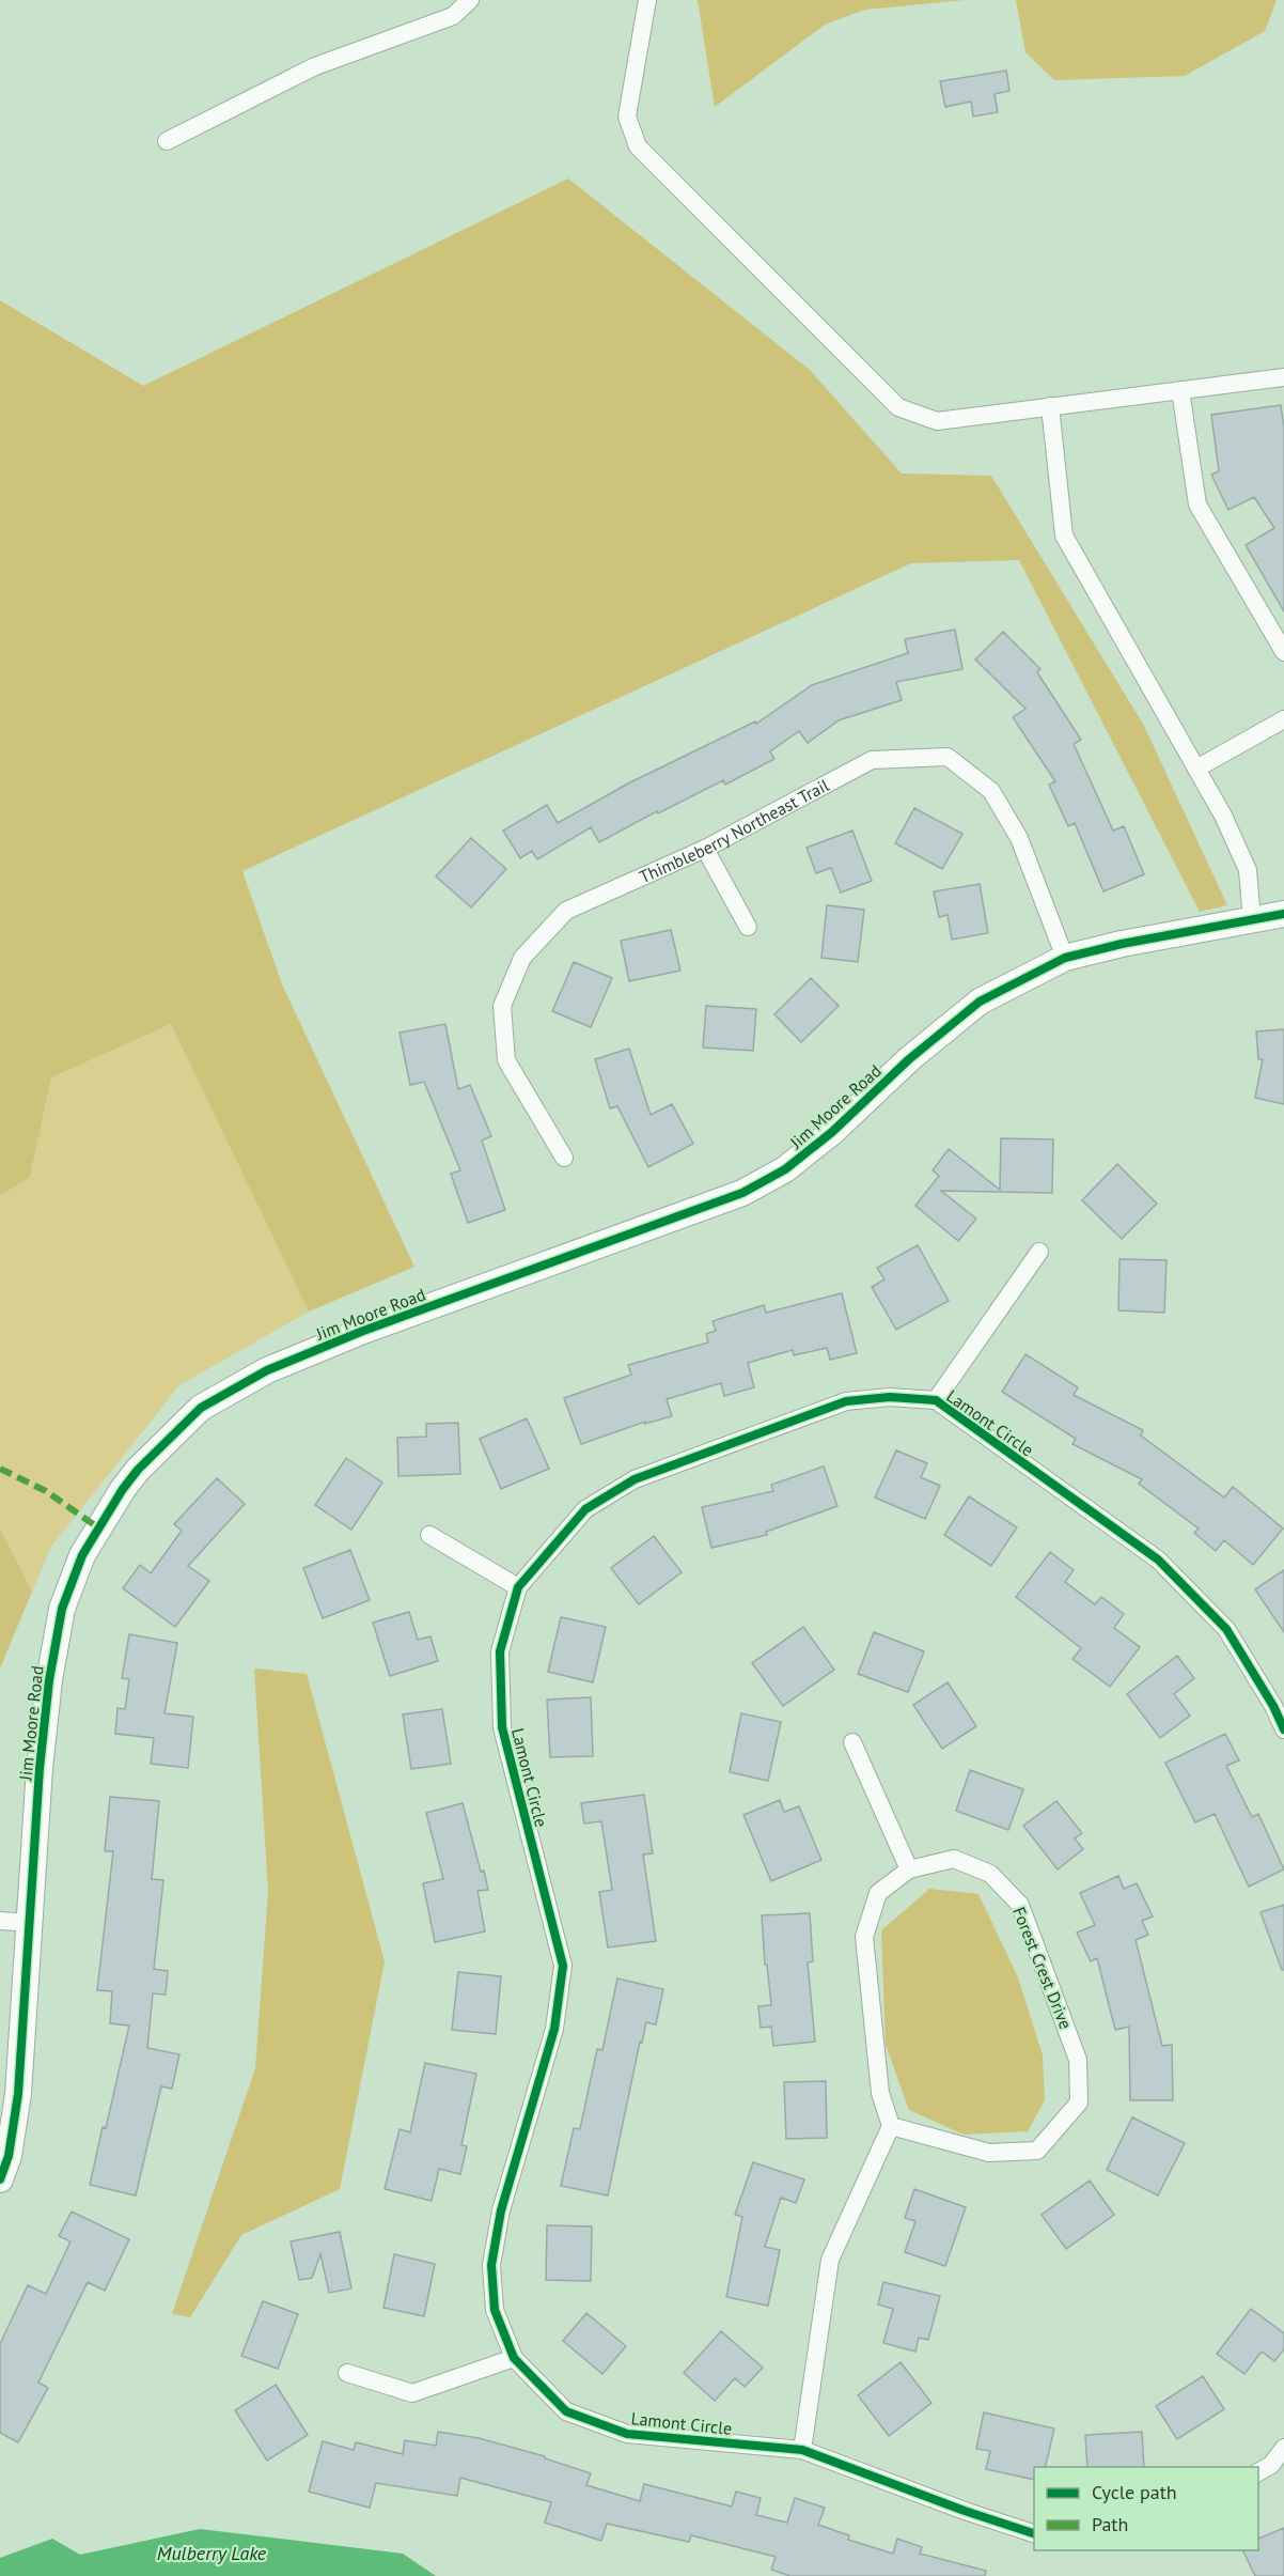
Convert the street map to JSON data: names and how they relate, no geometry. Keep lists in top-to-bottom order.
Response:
{
  "streets": {
    "street": [
      "Thimbleberry Northeast Trail",
      "Jim Moore Road",
      "Lamont Circle",
      "Forest Crest Drive"
    ]
  },
  "crossings": [
    ["Thimbleberry Northeast Trail", "Jim Moore Road"]
  ],
  "water": ["Mulberry Lake"],
  "legend": ["Cycle path", "Path"]
}
